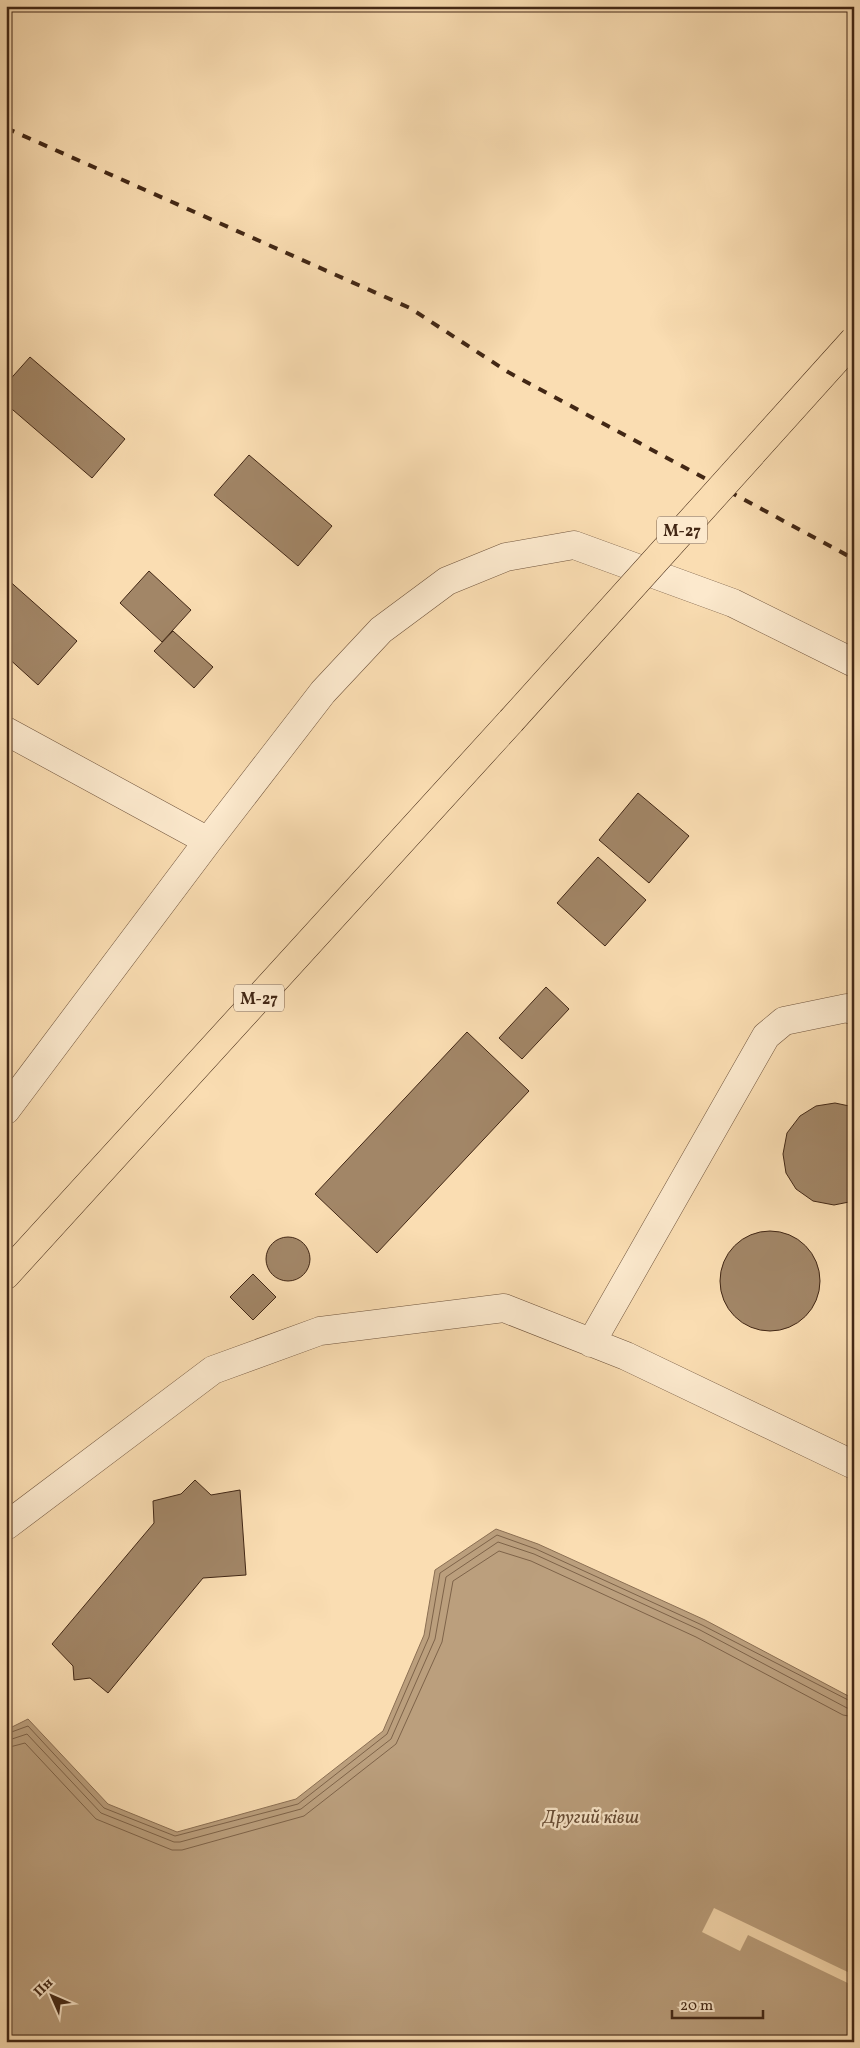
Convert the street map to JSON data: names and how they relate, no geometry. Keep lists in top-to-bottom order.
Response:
{
  "streets": {
    "main road": ["М-27"]
  },
  "water": ["Другий ківш"],
  "scale_bar": "20 m",
  "north": "top left"
}
